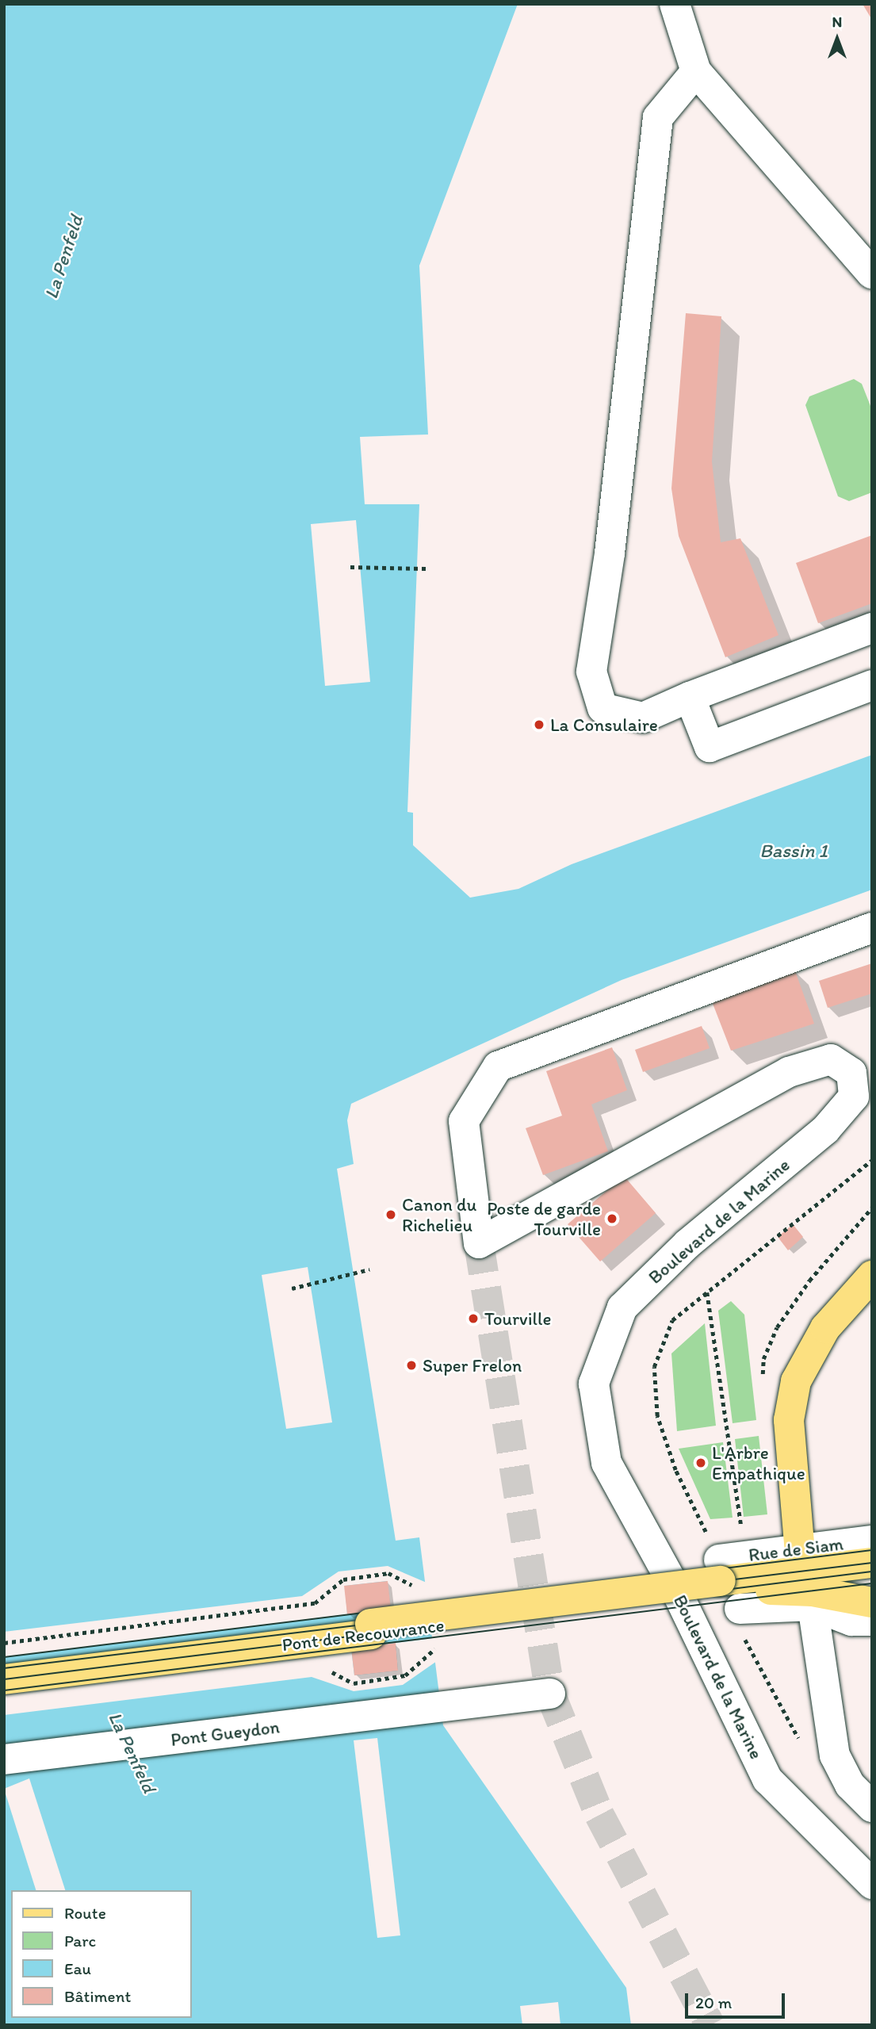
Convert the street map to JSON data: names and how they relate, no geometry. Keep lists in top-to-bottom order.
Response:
{
  "streets": {
    "main road": ["Rue de Siam", "Pont de Recouvrance"],
    "street": ["Boulevard de la Marine", "Pont Gueydon"]
  },
  "crossings": [
    ["Rue de Siam", "Pont de Recouvrance"]
  ],
  "water": ["La Penfeld", "Bassin 1"],
  "places": [
    "La Consulaire",
    "Canon du Richelieu",
    "Poste de garde Tourville",
    "Tourville",
    "Super Frelon",
    "L'Arbre Empathique"
  ],
  "legend": [
    "Route",
    "Parc",
    "Eau",
    "Bâtiment"
  ],
  "scale_bar": "20 m",
  "north": "top"
}
